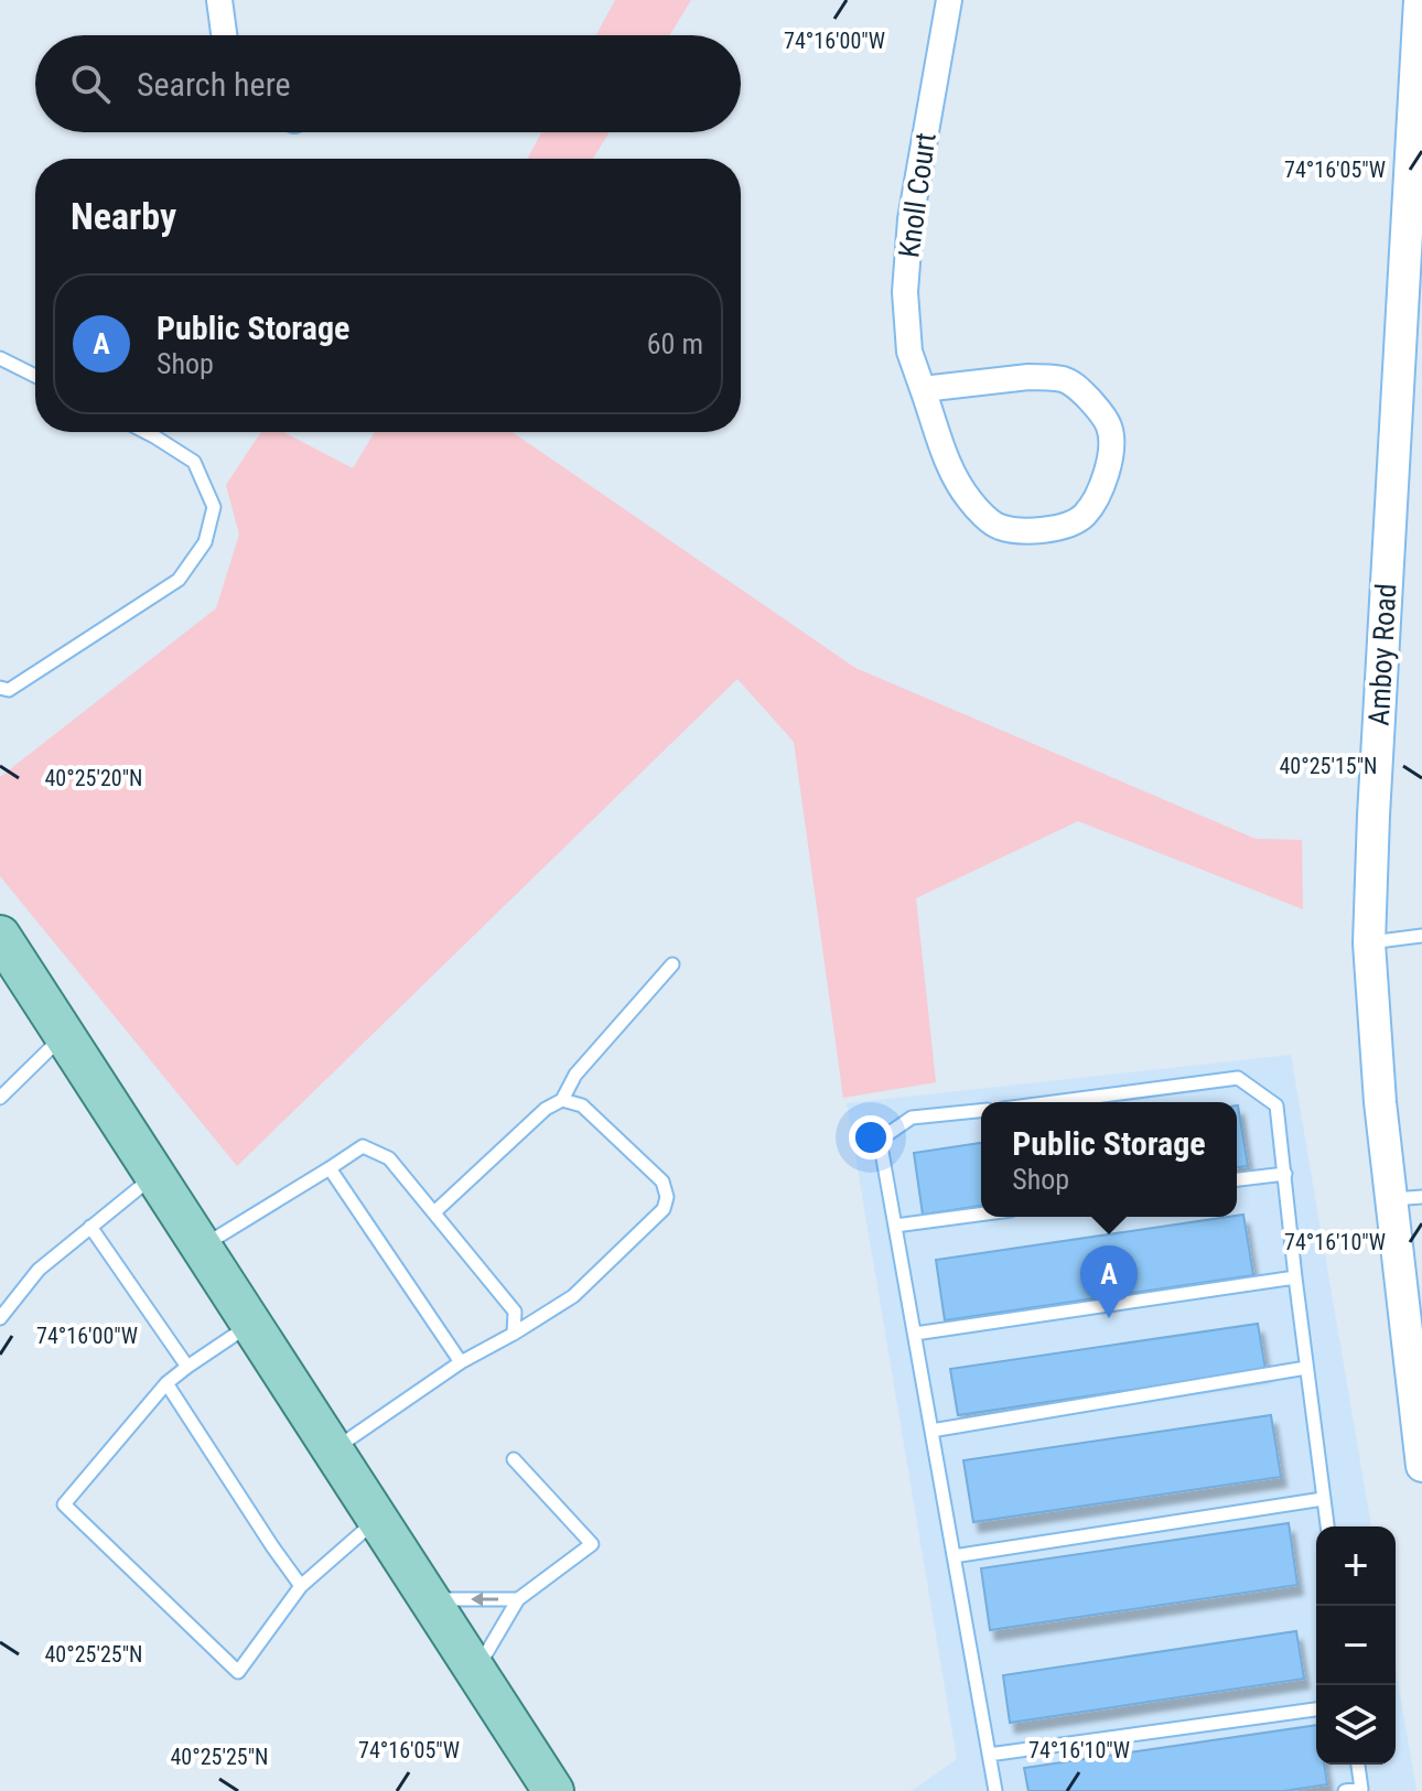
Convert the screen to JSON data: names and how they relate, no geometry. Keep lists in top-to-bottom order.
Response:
{
  "streets": {
    "street": ["Knoll Court", "Amboy Road"]
  },
  "page": {
    "search": "Search here",
    "heading": "Nearby",
    "list": [
      {
        "mark": "A",
        "name": "Public Storage",
        "note": "Shop",
        "value": "60 m"
      }
    ],
    "popup": ["Public Storage", "Shop"],
    "pins": "A",
    "map_buttons": ["+", "−"]
  },
  "coordinates": [
    "74°16'00\"W",
    "74°16'05\"W",
    "40°25'15\"N",
    "40°25'20\"N",
    "74°16'10\"W",
    "40°25'25\"N"
  ]
}
